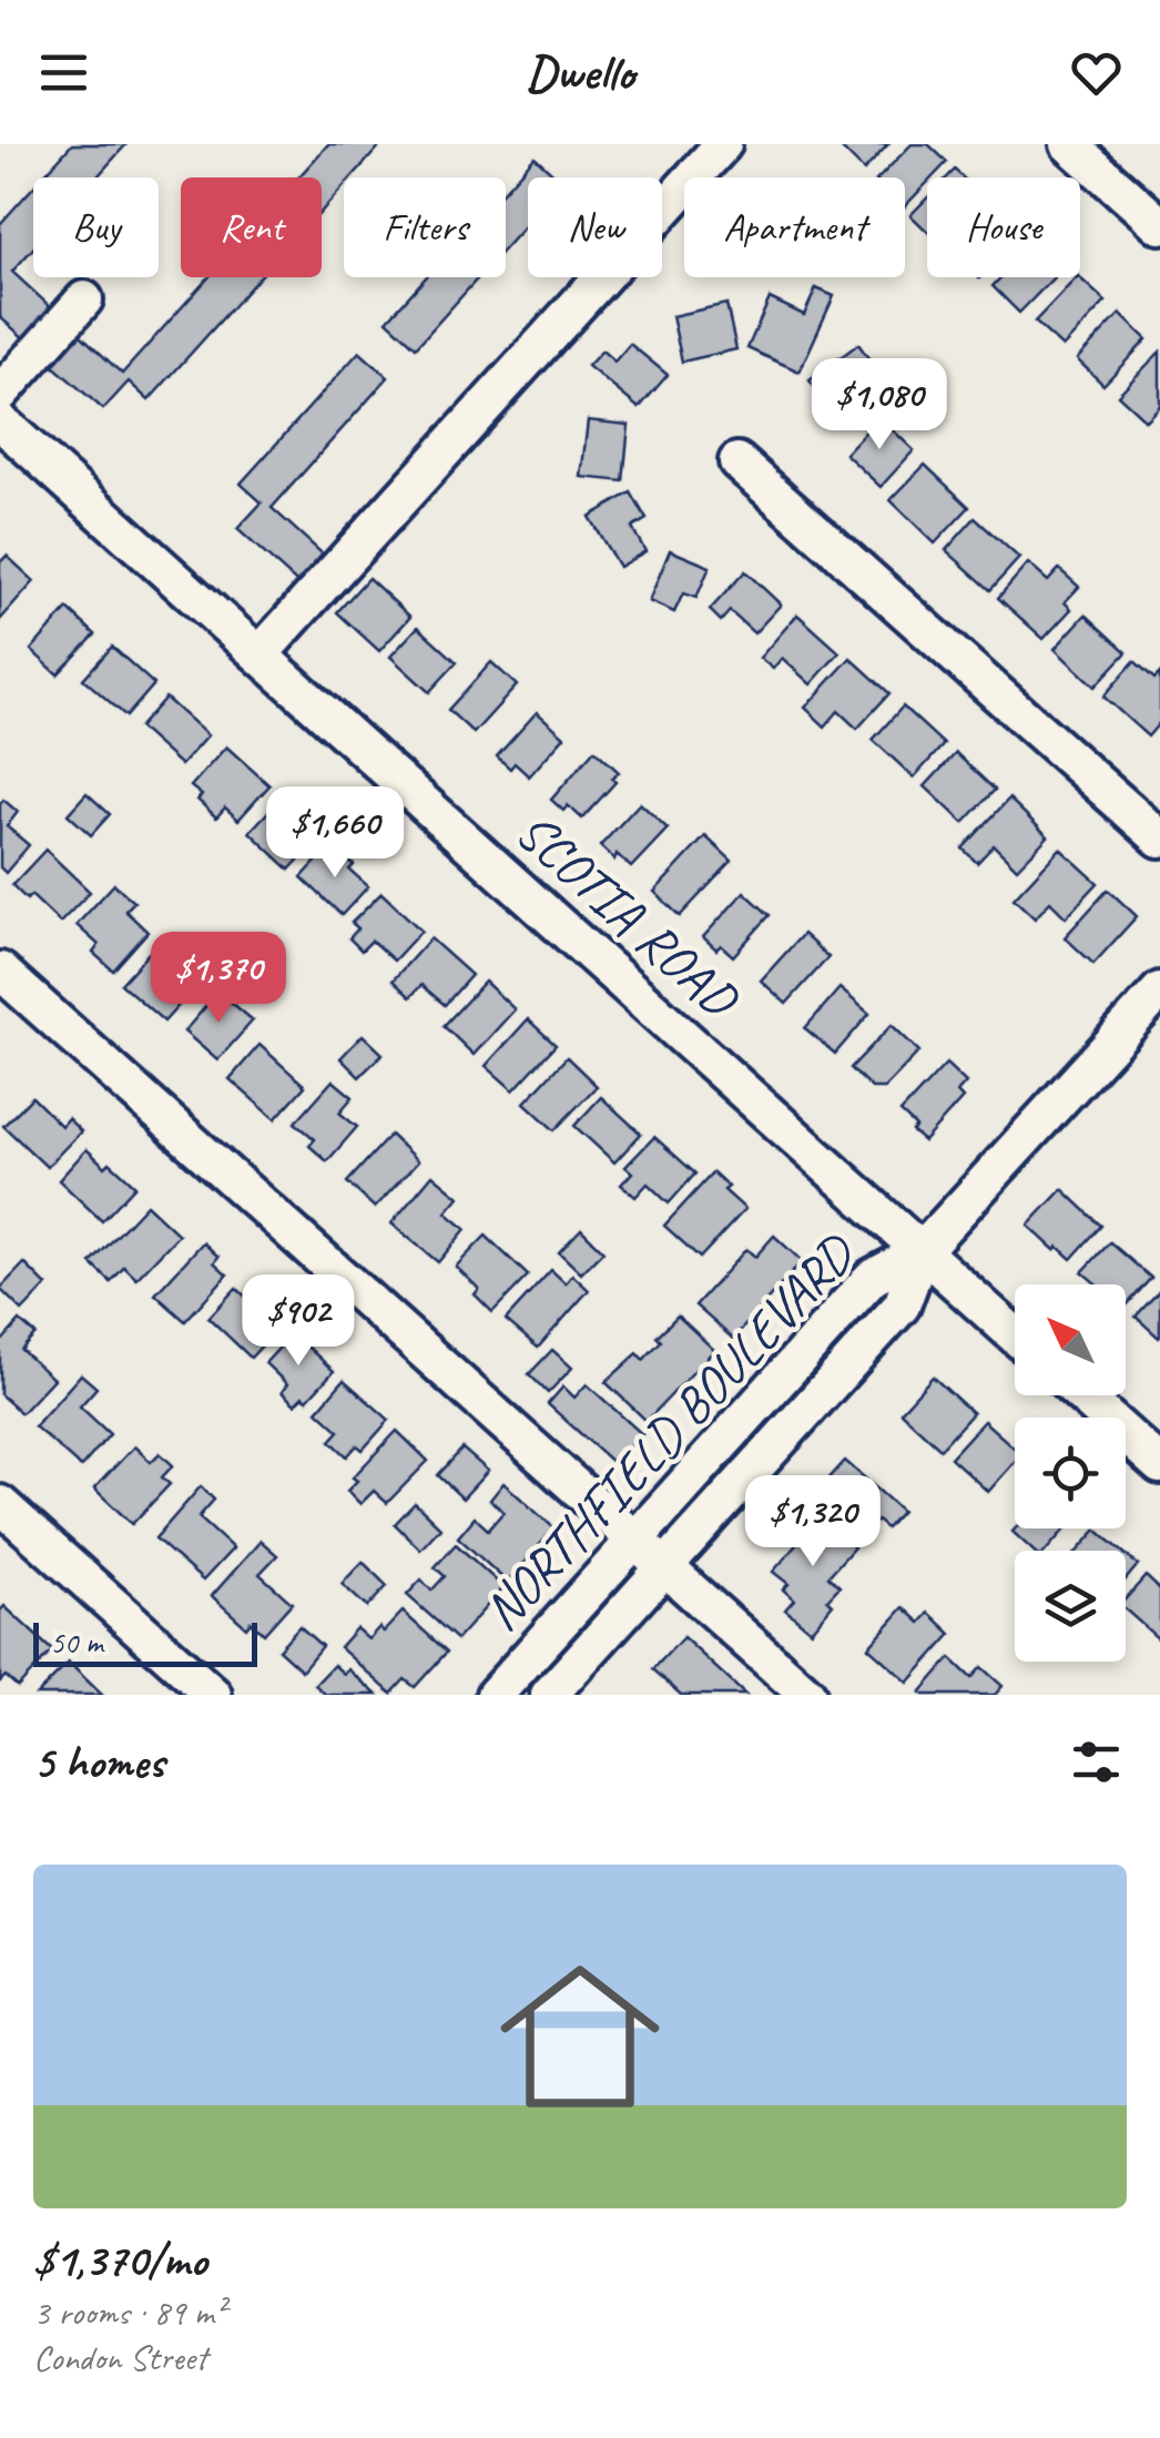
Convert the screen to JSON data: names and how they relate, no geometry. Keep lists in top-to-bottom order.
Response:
{
  "streets": {
    "street": ["SCOTIA ROAD", "NORTHFIELD BOULEVARD"]
  },
  "crossings": [
    ["SCOTIA ROAD", "NORTHFIELD BOULEVARD"]
  ],
  "scale_bar": "50 m",
  "north": "top left",
  "page": {
    "header": "Dwello",
    "chip": [
      "Buy",
      "Rent",
      "Filters",
      "New",
      "Apartment",
      "House"
    ],
    "price": [
      "$1,080",
      "$1,660",
      "$1,370",
      "$902",
      "$1,320"
    ],
    "scale": "50 m",
    "heading": "5 homes",
    "list": [
      {
        "name": "$1,370/mo",
        "note": "3 rooms · 89 m² · Condon Street"
      }
    ]
  }
}
